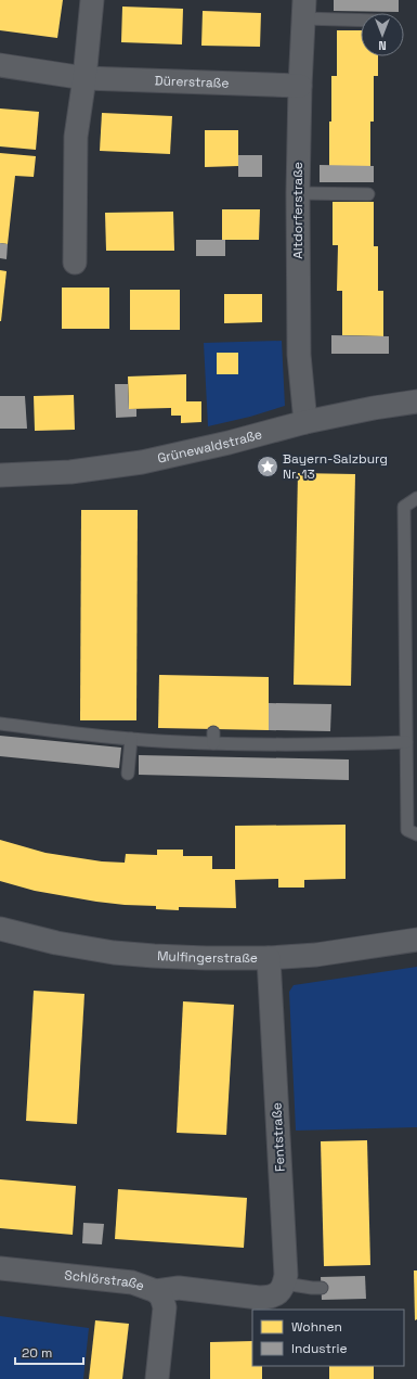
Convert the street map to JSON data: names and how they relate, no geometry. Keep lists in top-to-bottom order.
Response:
{
  "streets": {
    "street": [
      "Dürerstraße",
      "Altdorferstraße",
      "Grünewaldstraße",
      "Mulfingerstraße",
      "Fentstraße",
      "Schlörstraße"
    ]
  },
  "crossings": [
    ["Dürerstraße", "Altdorferstraße"],
    ["Altdorferstraße", "Grünewaldstraße"],
    ["Mulfingerstraße", "Fentstraße"],
    ["Fentstraße", "Schlörstraße"]
  ],
  "places": {
    "place": ["Bayern-Salzburg Nr. 13"]
  },
  "legend": ["Wohnen", "Industrie"],
  "scale_bar": "20 m",
  "north": "bottom"
}
